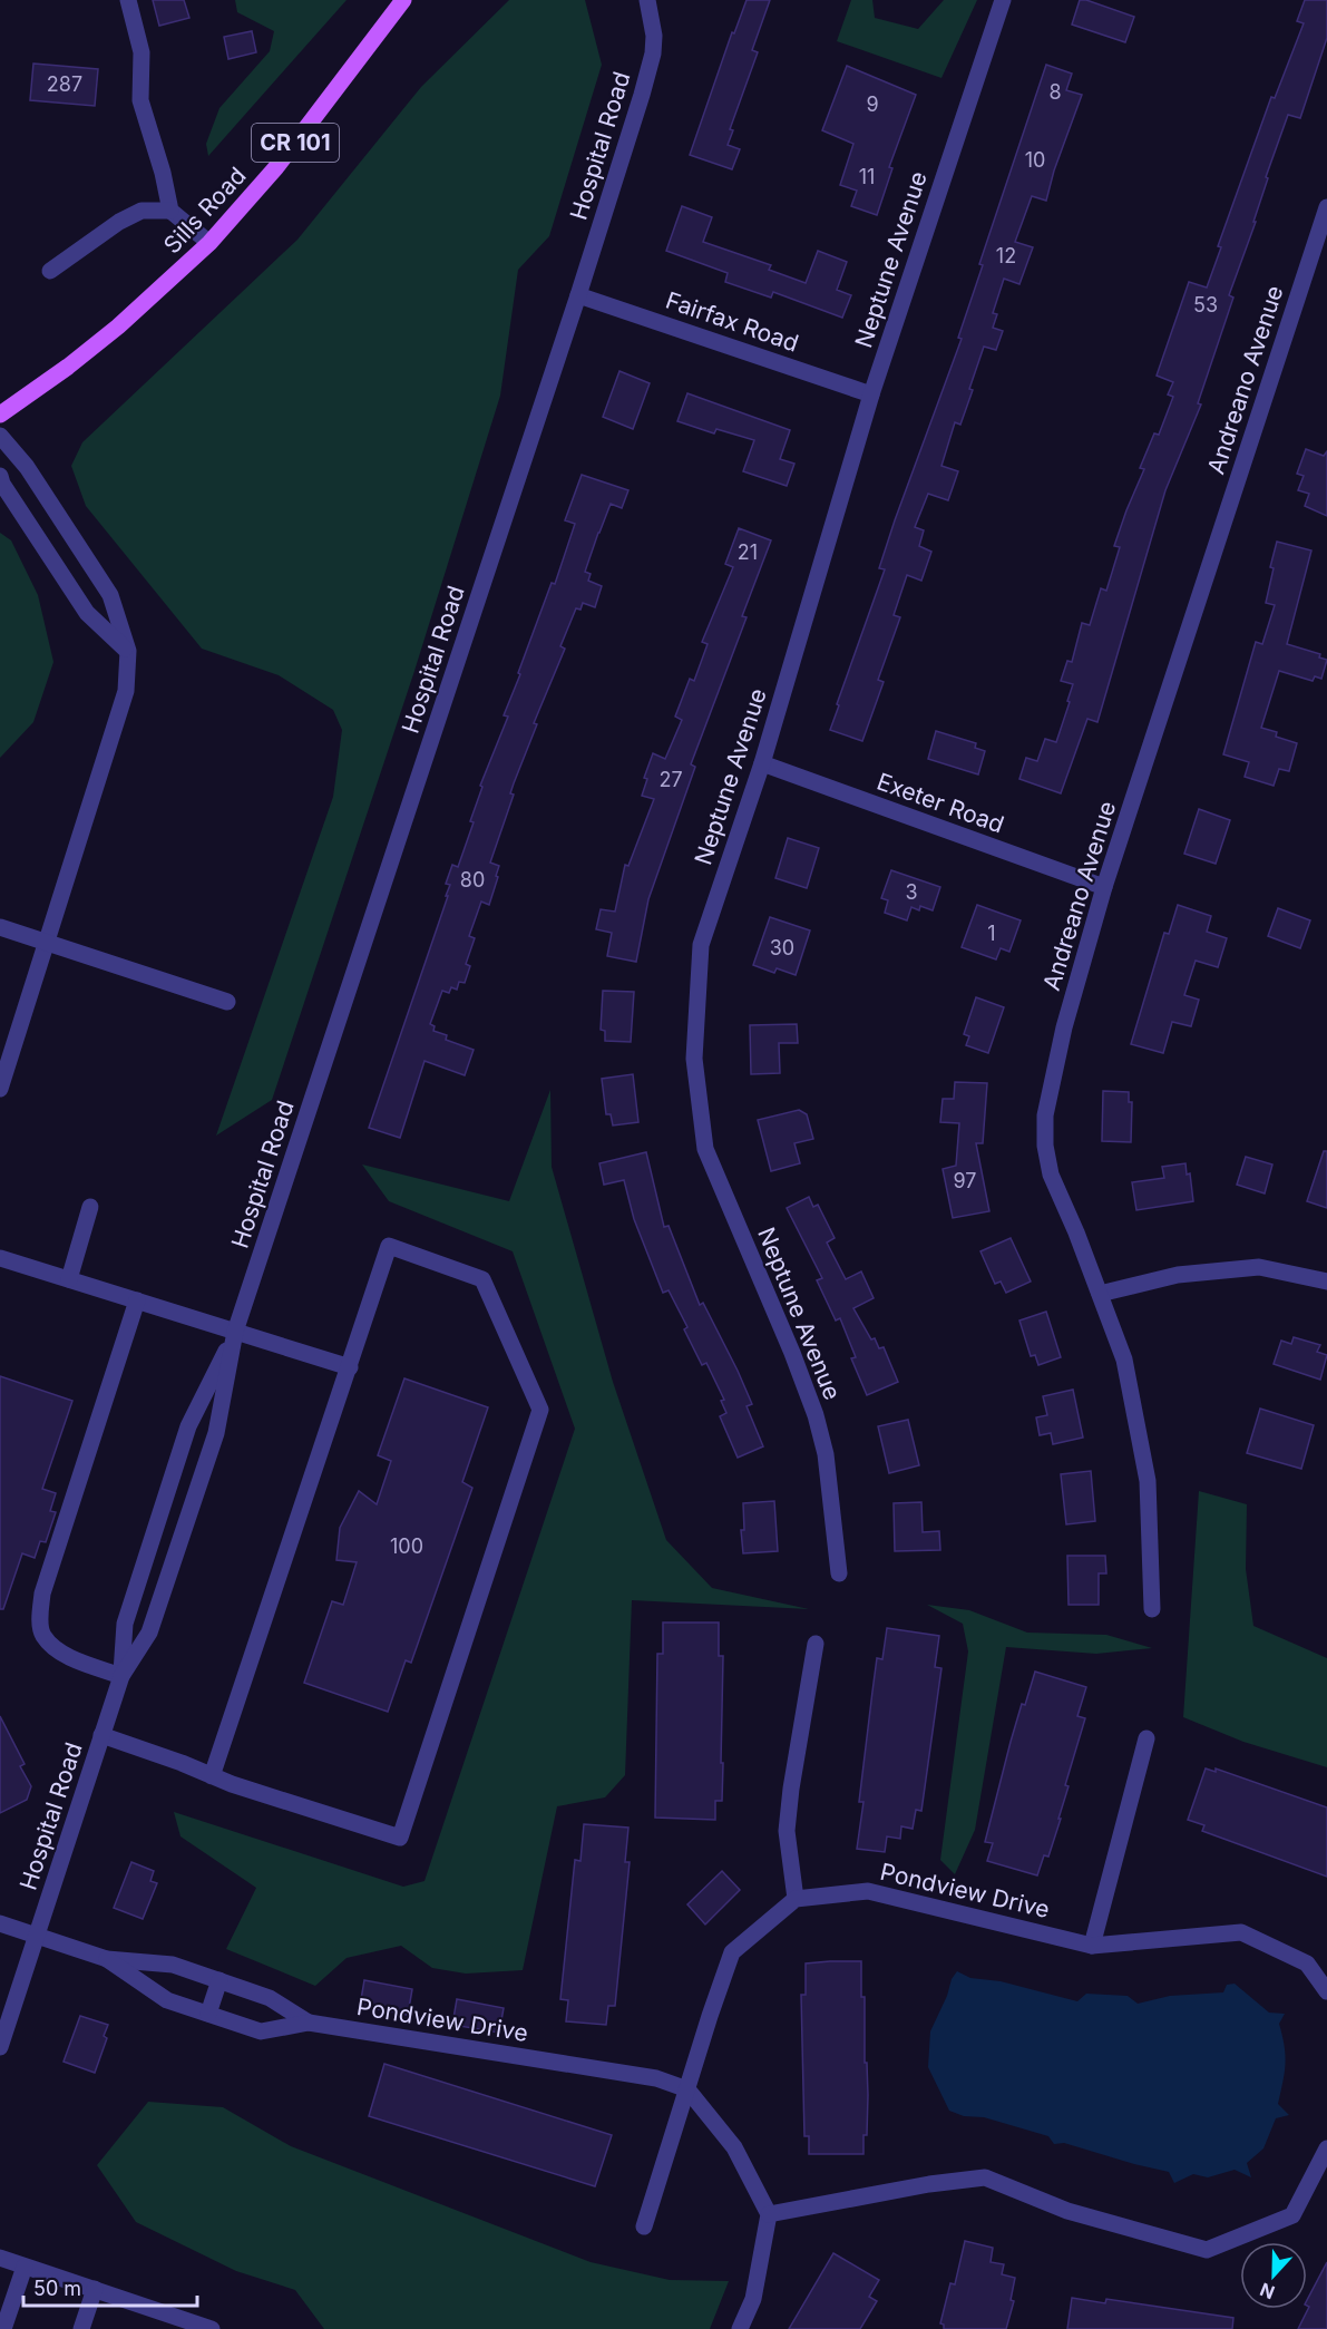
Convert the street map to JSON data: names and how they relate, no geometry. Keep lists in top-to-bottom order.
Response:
{
  "streets": {
    "main road": ["CR 101", "Sills Road"],
    "street": [
      "Hospital Road",
      "Neptune Avenue",
      "Fairfax Road",
      "Andreano Avenue",
      "Exeter Road",
      "Pondview Drive"
    ]
  },
  "crossings": [
    ["Hospital Road", "Fairfax Road"],
    ["Hospital Road", "Pondview Drive"],
    ["Neptune Avenue", "Fairfax Road"],
    ["Neptune Avenue", "Exeter Road"],
    ["Andreano Avenue", "Exeter Road"]
  ],
  "house_numbers": [
    "287",
    "8",
    "9",
    "10",
    "11",
    "12",
    "53",
    "21",
    "27",
    "80",
    "3",
    "1",
    "30",
    "97",
    "100"
  ],
  "scale_bar": "50 m",
  "north": "bottom"
}
